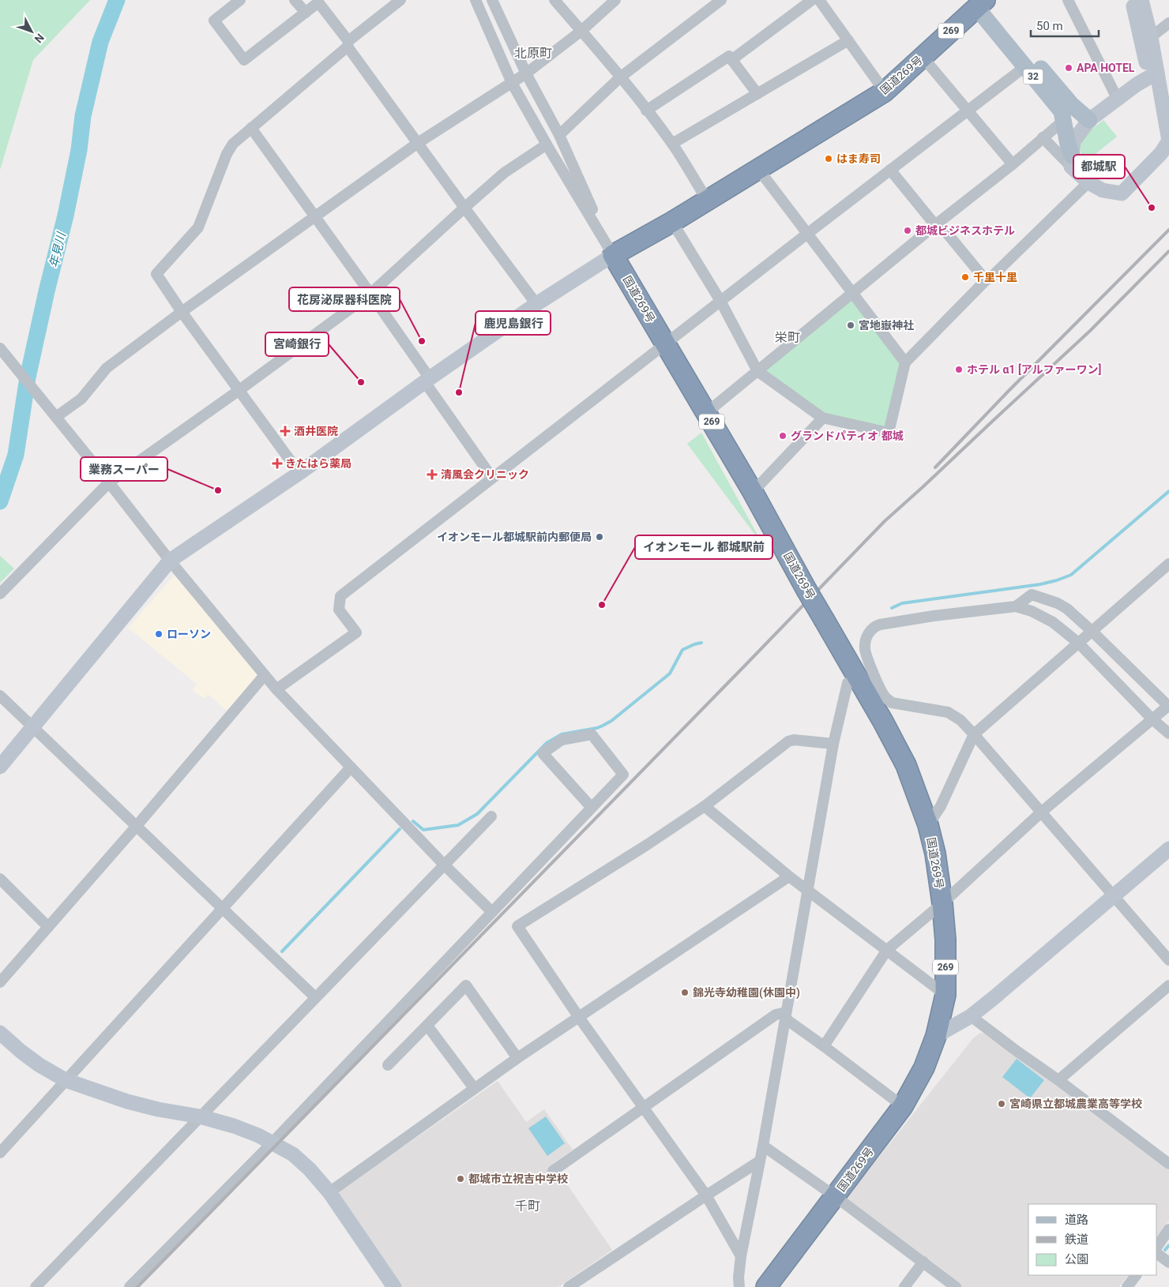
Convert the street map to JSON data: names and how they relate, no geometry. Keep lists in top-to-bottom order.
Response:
{
  "streets": {
    "highway": ["269", "国道269号"],
    "main road": ["32"]
  },
  "crossings": [
    ["国道269号", "32"]
  ],
  "districts": ["北原町", "栄町", "千町"],
  "water": ["年見川"],
  "places": {
    "other": [
      "APA HOTEL",
      "はま寿司",
      "都城駅",
      "都城ビジネスホテル",
      "千里十里",
      "宮地嶽神社",
      "花房泌尿器科医院",
      "ホテル α1 [アルファーワン]",
      "宮崎銀行",
      "鹿児島銀行",
      "グランドパティオ 都城",
      "業務スーパー",
      "イオンモール都城駅前内郵便局",
      "イオンモール 都城駅前",
      "ローソン",
      "錦光寺幼稚園(休園中)",
      "宮崎県立都城農業高等学校",
      "都城市立祝吉中学校"
    ],
    "health": ["酒井医院", "きたはら薬局", "清風会クリニック"]
  },
  "legend": ["道路", "鉄道", "公園"],
  "scale_bar": "50 m",
  "north": "bottom right"
}
